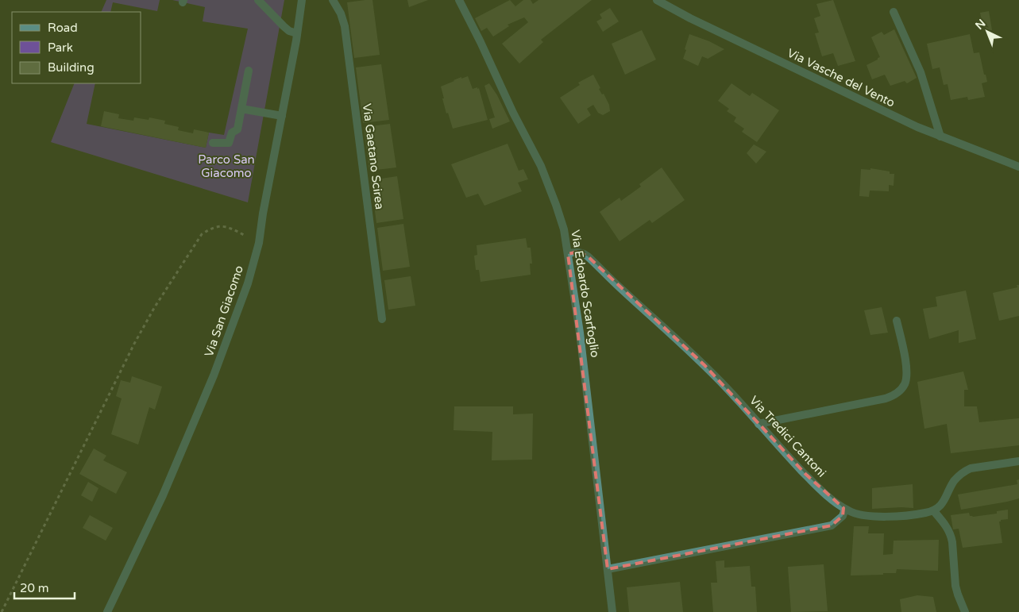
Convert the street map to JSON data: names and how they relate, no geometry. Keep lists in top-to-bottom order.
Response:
{
  "streets": {
    "street": [
      "Via Vasche del Vento",
      "Via Gaetano Scirea",
      "Via Edoardo Scarfoglio",
      "Via San Giacomo",
      "Via Tredici Cantoni"
    ]
  },
  "crossings": [
    ["Via Edoardo Scarfoglio", "Via Tredici Cantoni"]
  ],
  "parks": ["Parco San Giacomo"],
  "legend": ["Road", "Park", "Building"],
  "scale_bar": "20 m",
  "north": "top left"
}
